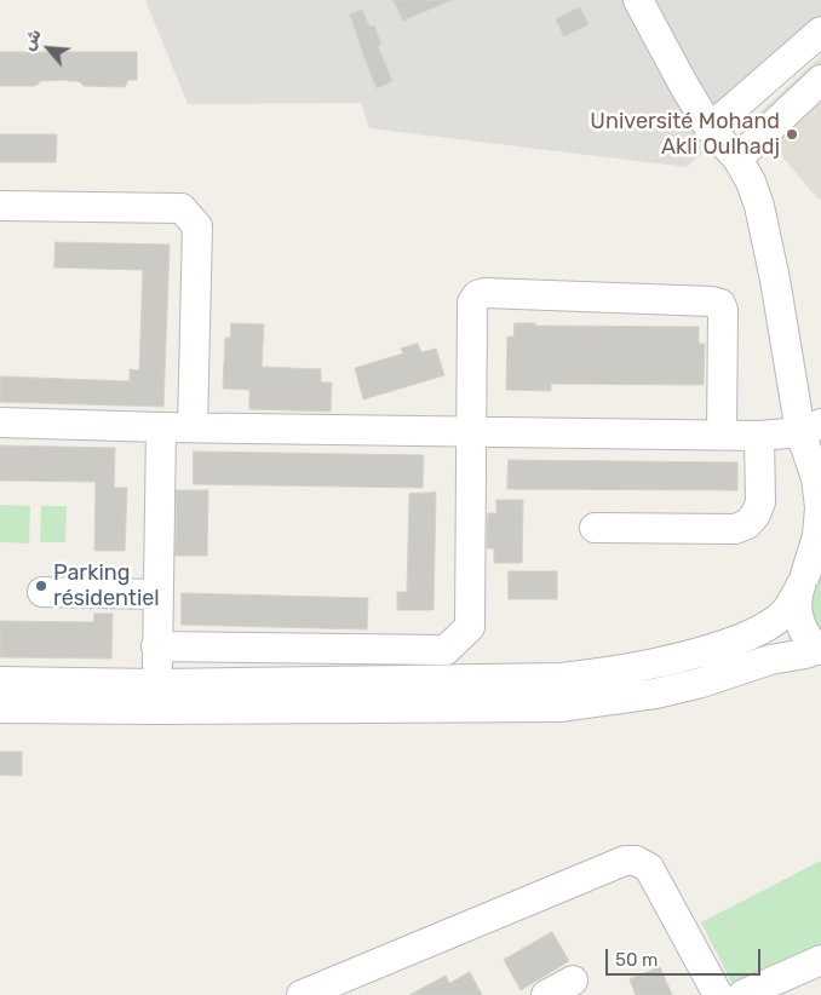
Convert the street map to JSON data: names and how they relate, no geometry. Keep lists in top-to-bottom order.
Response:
{
  "places": ["Université Mohand Akli Oulhadj", "Parking résidentiel"],
  "scale_bar": "50 m",
  "north": "top left"
}
